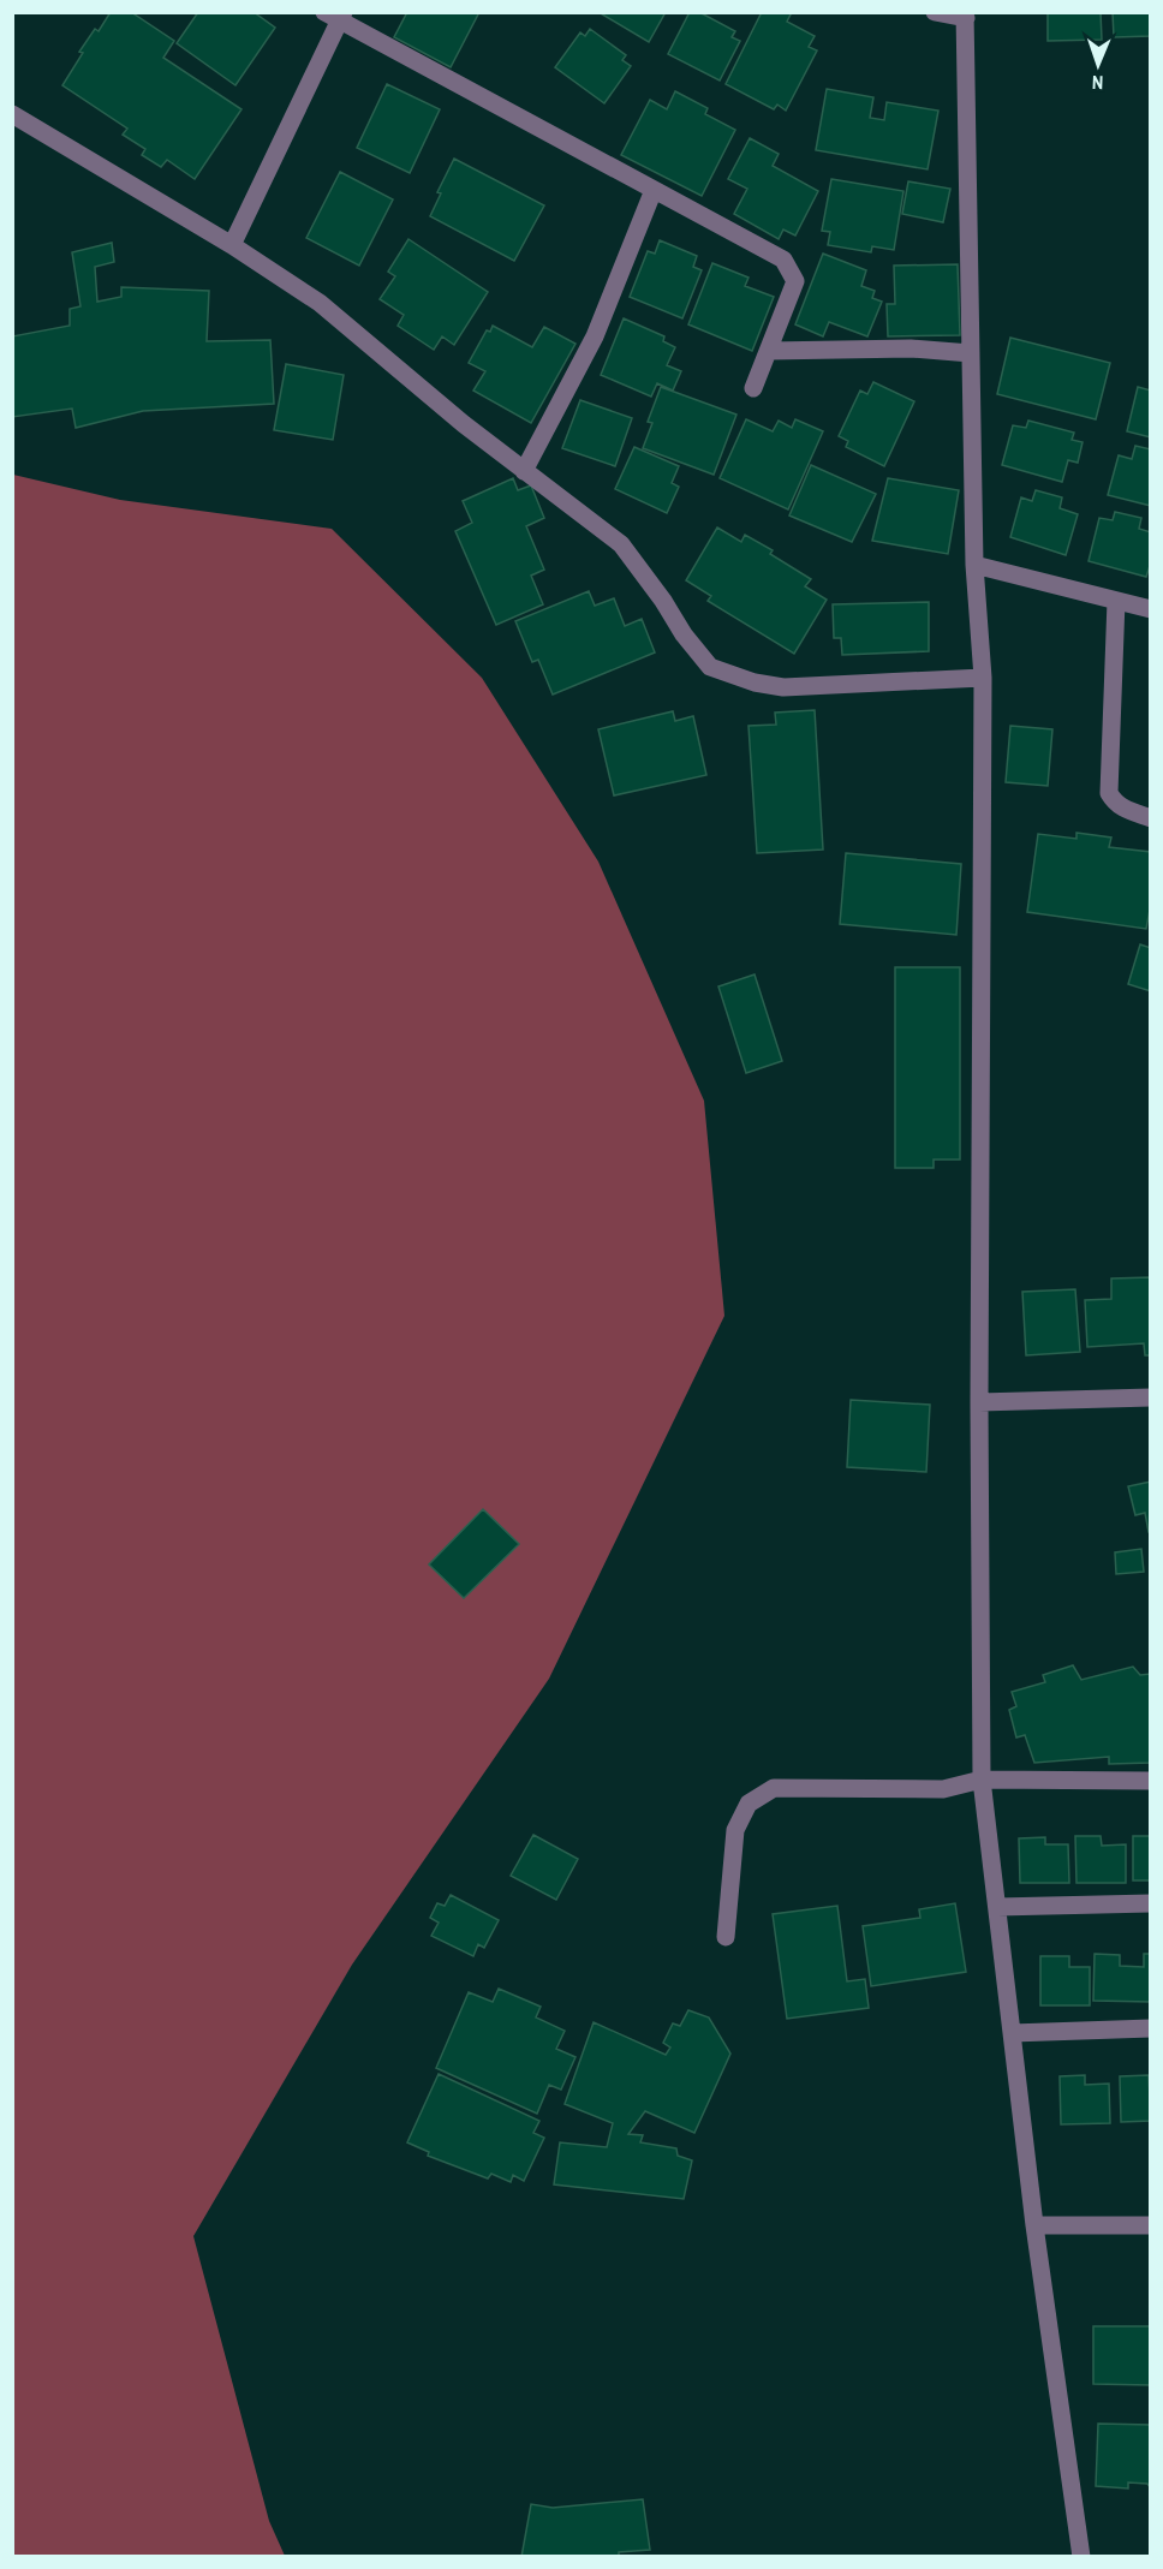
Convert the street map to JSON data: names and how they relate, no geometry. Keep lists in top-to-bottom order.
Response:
{
  "north": "bottom"
}
